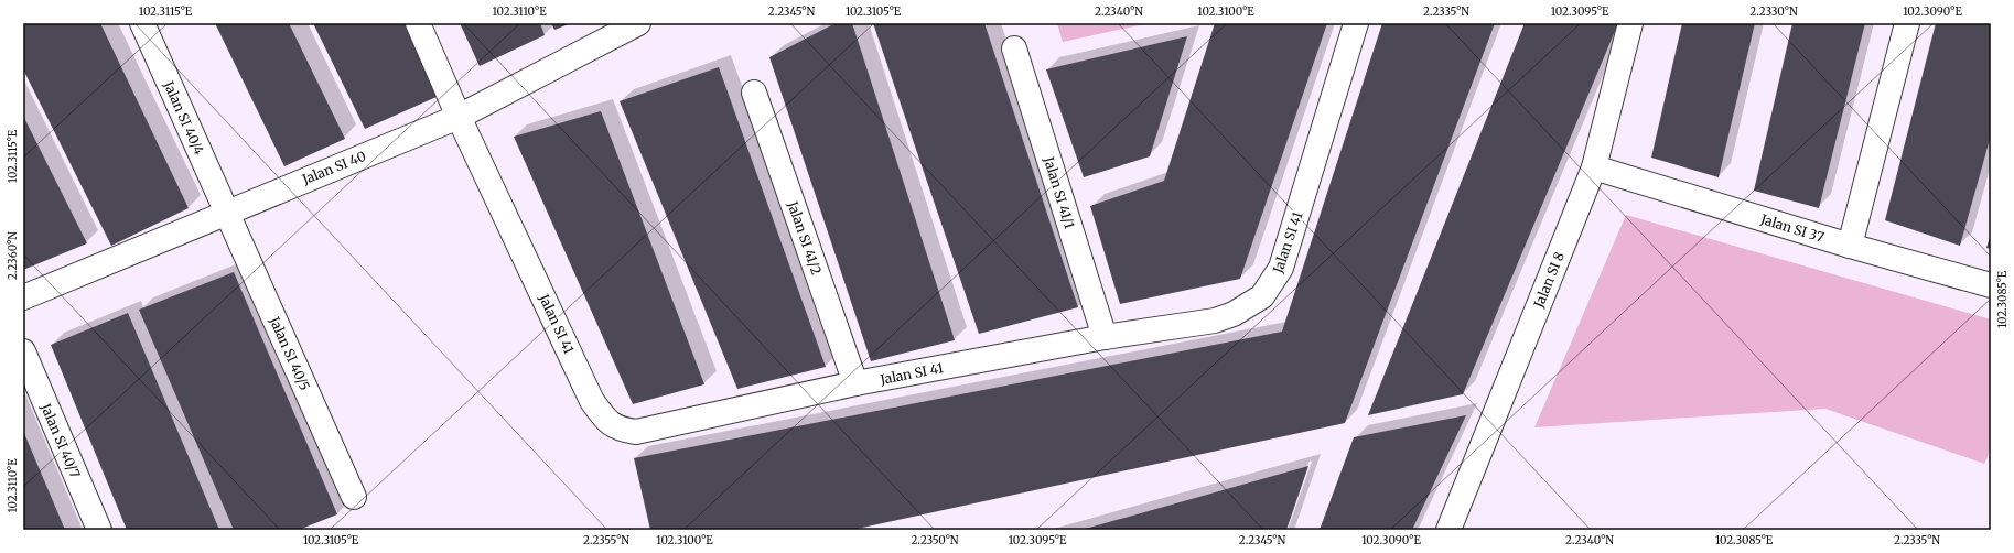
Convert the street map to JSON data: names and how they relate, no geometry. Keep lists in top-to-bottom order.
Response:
{
  "streets": {
    "street": [
      "Jalan SI 40/4",
      "Jalan SI 40",
      "Jalan SI 41/1",
      "Jalan SI 37",
      "Jalan SI 41/2",
      "Jalan SI 41",
      "Jalan SI 8",
      "Jalan SI 40/5",
      "Jalan SI 40/7"
    ]
  },
  "crossings": [
    ["Jalan SI 40/4", "Jalan SI 40"],
    ["Jalan SI 40/4", "Jalan SI 40/5"],
    ["Jalan SI 40", "Jalan SI 41"],
    ["Jalan SI 40", "Jalan SI 40/5"],
    ["Jalan SI 41/1", "Jalan SI 41"],
    ["Jalan SI 37", "Jalan SI 8"],
    ["Jalan SI 41/2", "Jalan SI 41"]
  ],
  "coordinates": [
    "102.3115°E",
    "102.3110°E",
    "2.2345°N",
    "102.3105°E",
    "2.2340°N",
    "102.3100°E",
    "2.2335°N",
    "102.3095°E",
    "2.2330°N",
    "102.3090°E",
    "2.2360°N",
    "102.3085°E",
    "2.2355°N",
    "2.2350°N"
  ]
}
